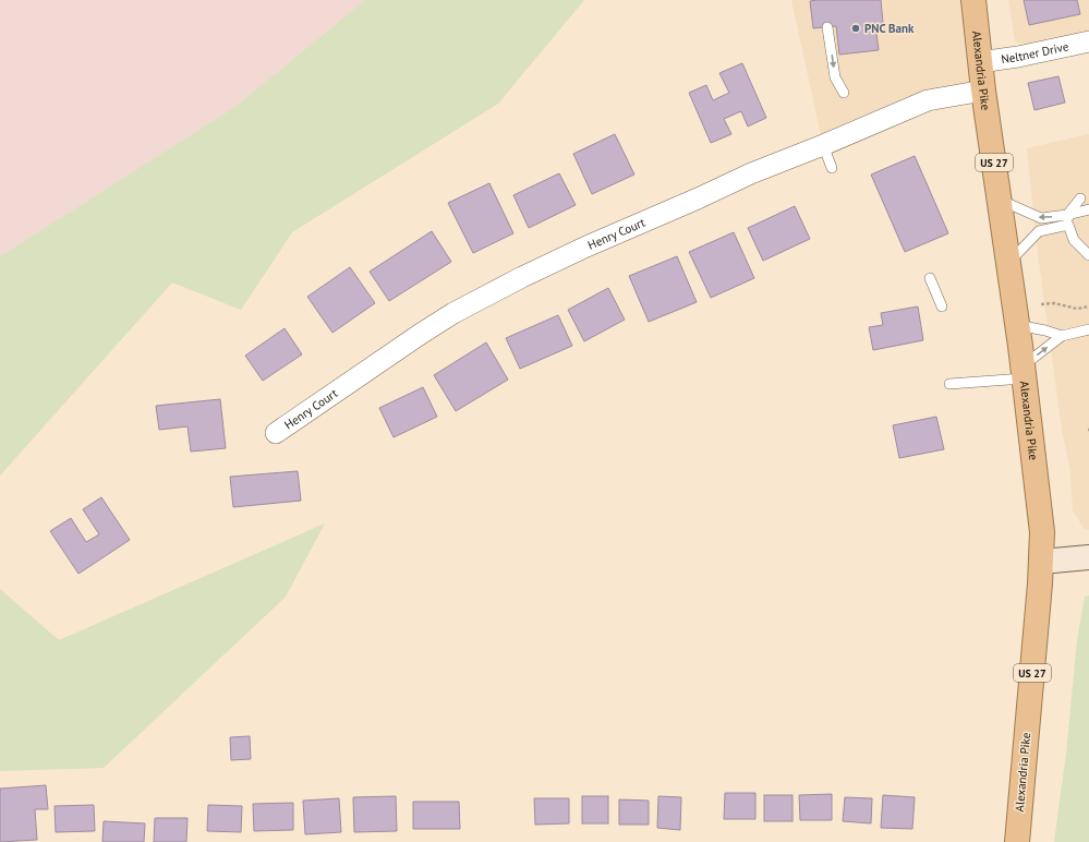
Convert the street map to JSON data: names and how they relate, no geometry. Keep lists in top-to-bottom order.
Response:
{
  "streets": {
    "highway": ["Alexandria Pike", "US 27"],
    "street": ["Neltner Drive", "Henry Court"]
  },
  "crossings": [
    ["Neltner Drive", "Alexandria Pike"],
    ["Alexandria Pike", "Henry Court"]
  ],
  "places": ["PNC Bank"]
}
